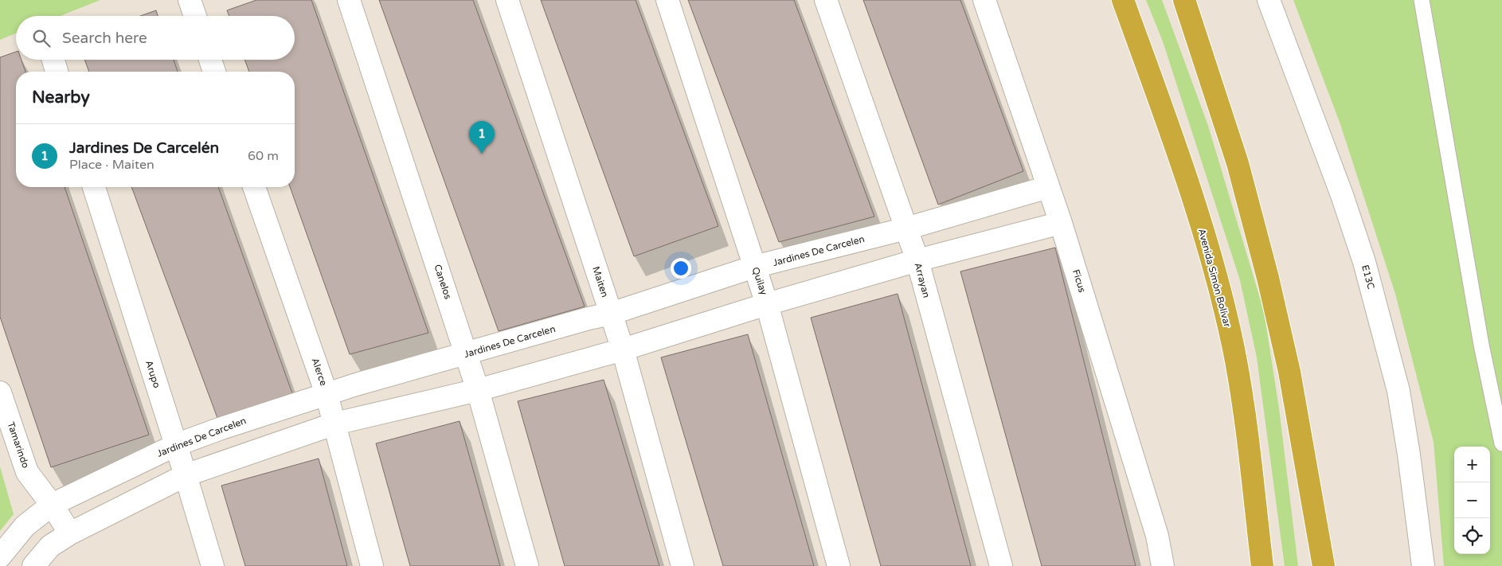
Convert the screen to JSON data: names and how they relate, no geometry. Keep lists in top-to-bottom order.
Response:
{
  "streets": {
    "highway": ["Avenida Simón Bolívar"],
    "street": [
      "Jardines De Carcelen",
      "E13C",
      "Arrayan",
      "Quilay",
      "Ficus",
      "Canelos",
      "Maiten",
      "Alerce",
      "Arupo",
      "Tamarindo"
    ]
  },
  "crossings": [
    ["Jardines De Carcelen", "Arrayan"],
    ["Jardines De Carcelen", "Quilay"],
    ["Jardines De Carcelen", "Ficus"],
    ["Jardines De Carcelen", "Canelos"],
    ["Jardines De Carcelen", "Maiten"],
    ["Jardines De Carcelen", "Alerce"],
    ["Jardines De Carcelen", "Arupo"],
    ["Jardines De Carcelen", "Tamarindo"]
  ],
  "page": {
    "search": "Search here",
    "heading": "Nearby",
    "pins": "1",
    "list": [
      {
        "mark": "1",
        "name": "Jardines De Carcelén",
        "note": "Place · Maiten",
        "value": "60 m"
      }
    ],
    "map_buttons": ["+", "−"]
  }
}
